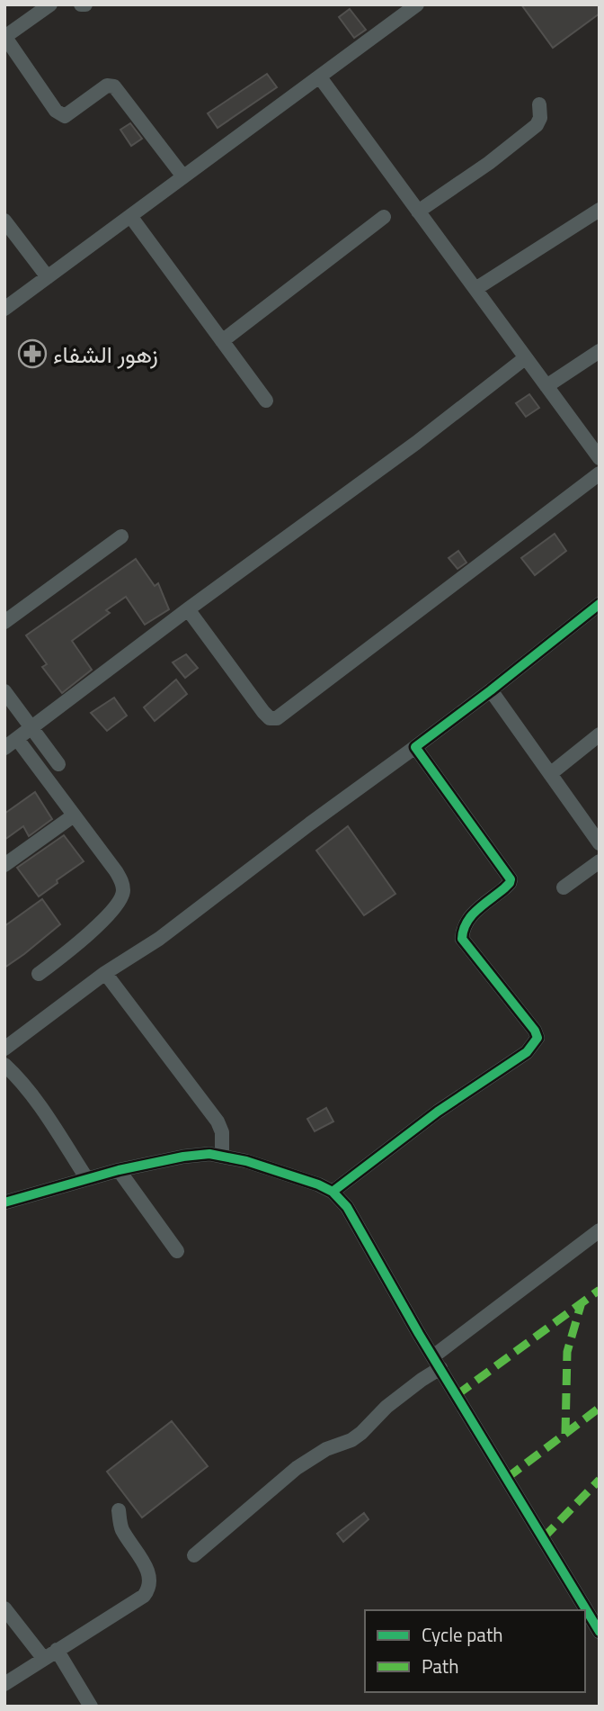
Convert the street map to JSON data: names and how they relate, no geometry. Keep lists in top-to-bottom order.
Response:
{
  "places": {
    "pharmacy": ["زهور الشفاء"]
  },
  "legend": ["Cycle path", "Path"]
}
